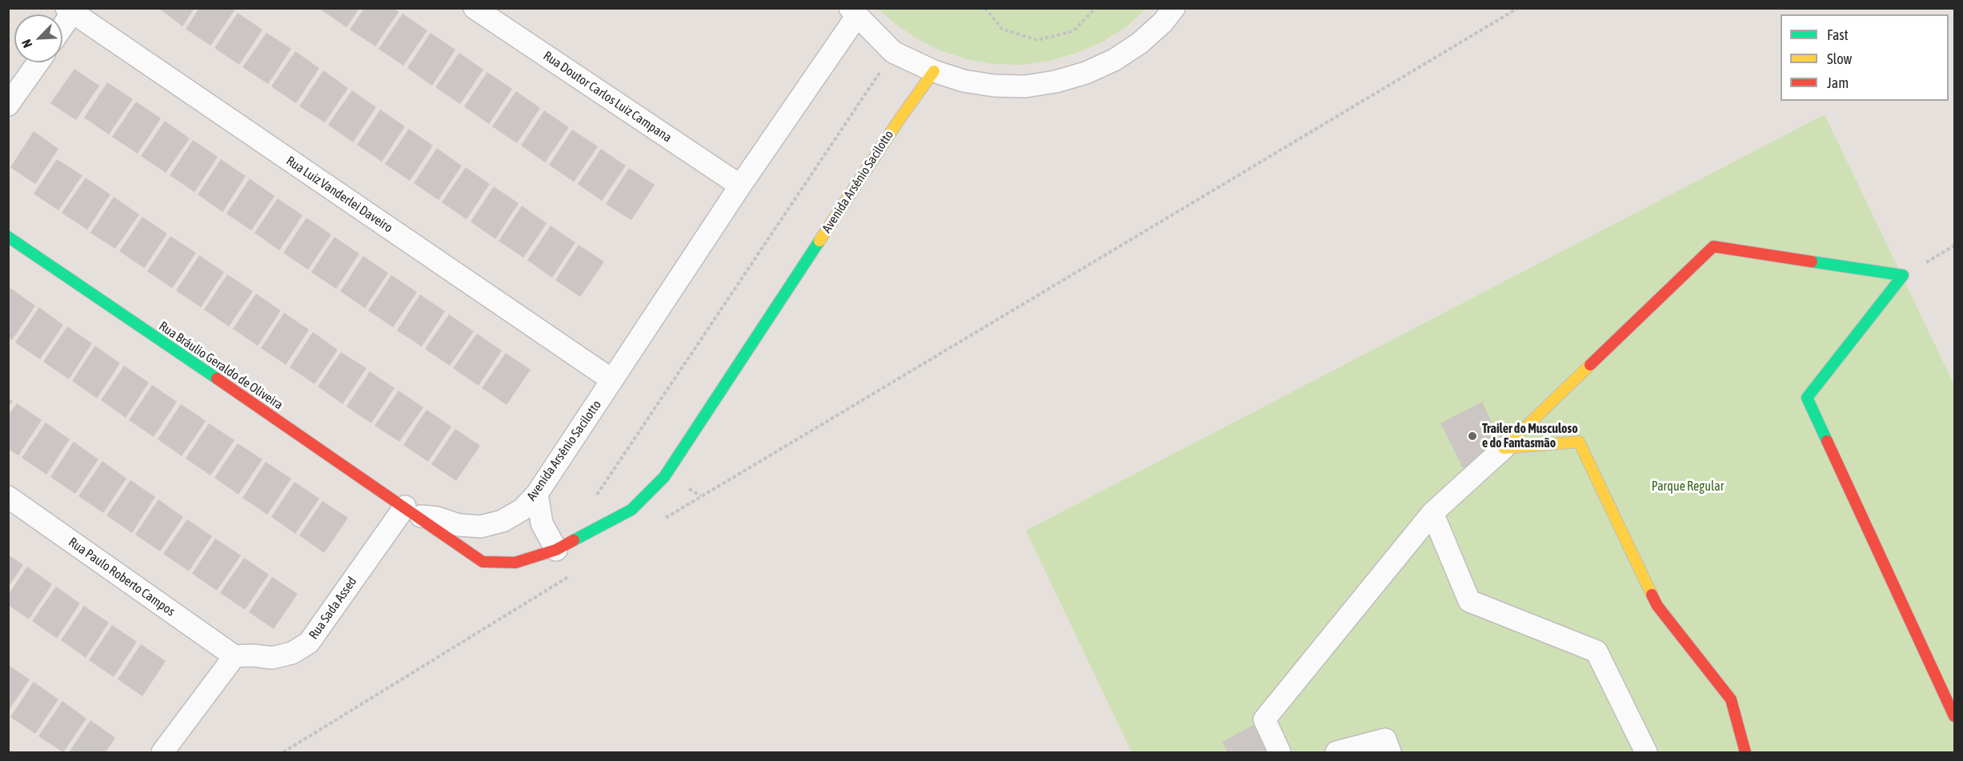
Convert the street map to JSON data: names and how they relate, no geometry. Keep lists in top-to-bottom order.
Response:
{
  "streets": {
    "street": [
      "Rua Doutor Carlos Luiz Campana",
      "Avenida Arsênio Sacilotto",
      "Rua Luiz Vanderlei Daveiro",
      "Rua Bráulio Geraldo de Oliveira",
      "Rua Paulo Roberto Campos",
      "Rua Sada Assed"
    ]
  },
  "crossings": [
    ["Rua Doutor Carlos Luiz Campana", "Avenida Arsênio Sacilotto"],
    ["Avenida Arsênio Sacilotto", "Rua Luiz Vanderlei Daveiro"],
    ["Avenida Arsênio Sacilotto", "Rua Bráulio Geraldo de Oliveira"],
    ["Avenida Arsênio Sacilotto", "Rua Sada Assed"],
    ["Rua Bráulio Geraldo de Oliveira", "Rua Sada Assed"],
    ["Rua Paulo Roberto Campos", "Rua Sada Assed"]
  ],
  "parks": ["Parque Regular"],
  "places": ["Trailer do Musculoso e do Fantasmão"],
  "legend": ["Fast", "Slow", "Jam"],
  "north": "bottom left"
}
